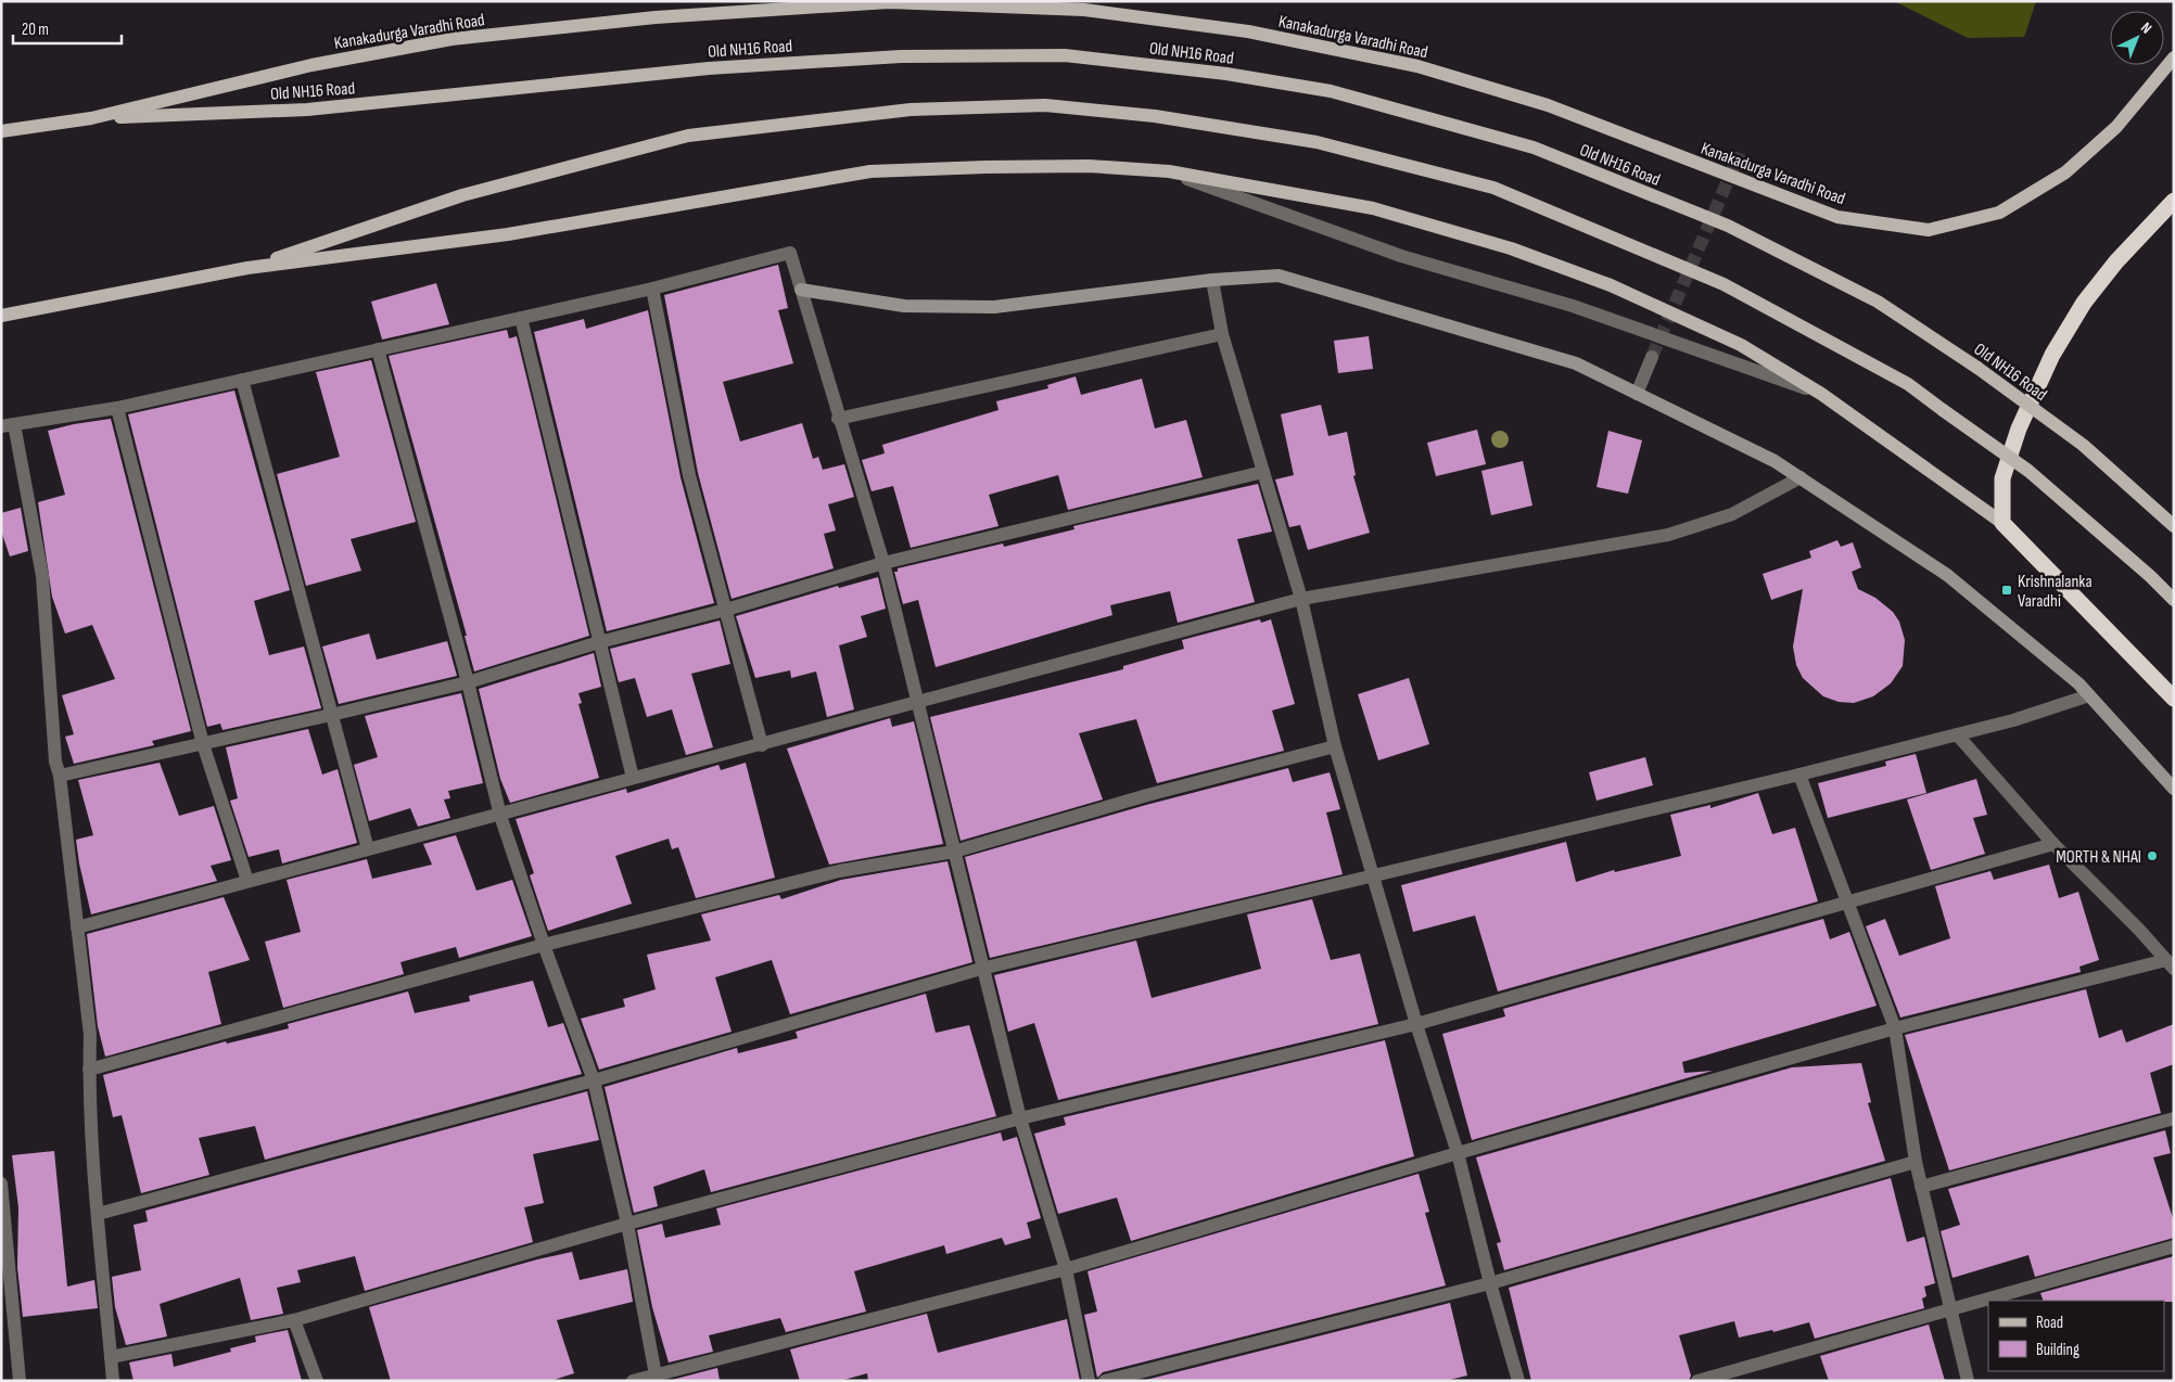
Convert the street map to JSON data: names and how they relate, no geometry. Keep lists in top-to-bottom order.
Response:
{
  "streets": {
    "main road": ["Kanakadurga Varadhi Road", "Old NH16 Road"]
  },
  "crossings": [
    ["Kanakadurga Varadhi Road", "Old NH16 Road"]
  ],
  "places": {
    "transit": ["Krishnalanka Varadhi"],
    "other": ["MORTH & NHAI"]
  },
  "legend": ["Road", "Building"],
  "scale_bar": "20 m",
  "north": "top right"
}
